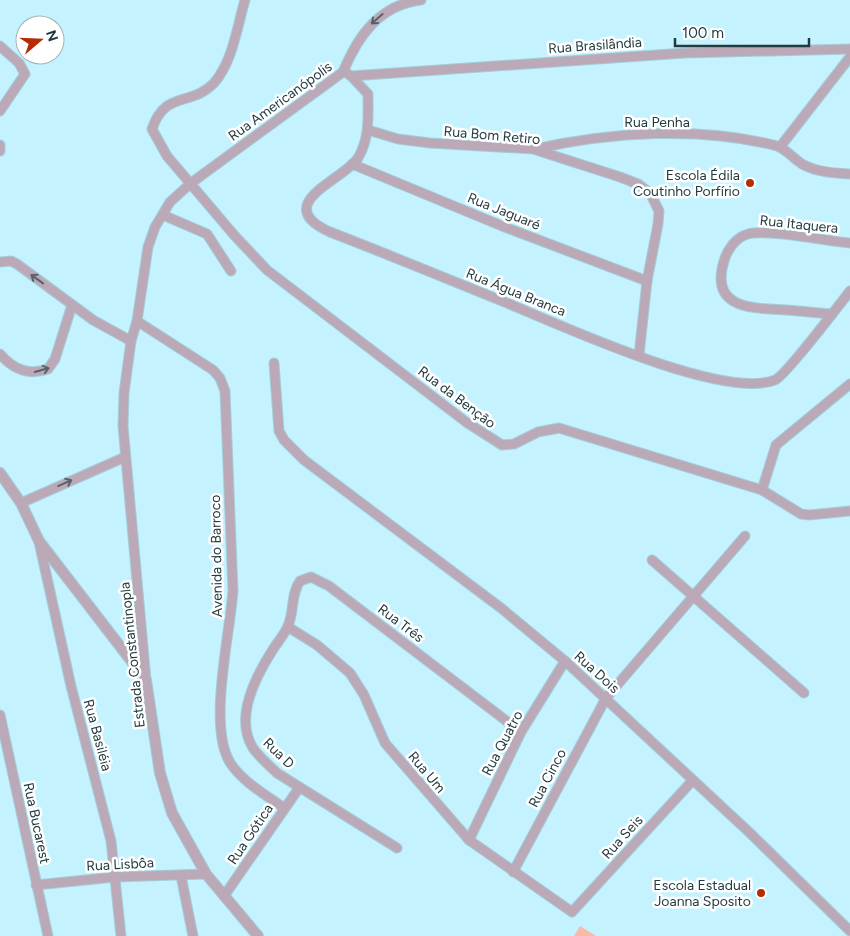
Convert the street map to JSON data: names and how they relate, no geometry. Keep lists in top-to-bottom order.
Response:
{
  "streets": {
    "street": [
      "Rua Brasilândia",
      "Rua Americanópolis",
      "Rua Penha",
      "Rua Bom Retiro",
      "Rua Jaguaré",
      "Rua Itaquera",
      "Rua Água Branca",
      "Rua da Benção",
      "Avenida do Barroco",
      "Rua Três",
      "Estrada Constantinopla",
      "Rua Dois",
      "Rua Basiléia",
      "Rua Quatro",
      "Rua D",
      "Rua Um",
      "Rua Cinco",
      "Rua Bucarest",
      "Rua Gótica",
      "Rua Seis",
      "Rua Lisbôa"
    ]
  },
  "crossings": [
    ["Rua Brasilândia", "Rua Americanópolis"],
    ["Rua Brasilândia", "Rua Água Branca"],
    ["Rua Americanópolis", "Rua Água Branca"],
    ["Rua Americanópolis", "Rua da Benção"],
    ["Rua Penha", "Rua Bom Retiro"],
    ["Rua Bom Retiro", "Rua Jaguaré"],
    ["Rua Bom Retiro", "Rua Água Branca"],
    ["Rua Jaguaré", "Rua Água Branca"],
    ["Rua Itaquera", "Rua Água Branca"],
    ["Avenida do Barroco", "Rua Gótica"],
    ["Rua Três", "Rua Quatro"],
    ["Rua Três", "Rua D"],
    ["Rua Três", "Rua Um"],
    ["Estrada Constantinopla", "Rua Gótica"],
    ["Estrada Constantinopla", "Rua Lisbôa"],
    ["Rua Dois", "Rua Quatro"],
    ["Rua Dois", "Rua Cinco"],
    ["Rua Dois", "Rua Seis"],
    ["Rua Basiléia", "Rua Lisbôa"],
    ["Rua Quatro", "Rua Um"],
    ["Rua D", "Rua Um"],
    ["Rua D", "Rua Gótica"],
    ["Rua Um", "Rua Cinco"],
    ["Rua Um", "Rua Seis"],
    ["Rua Bucarest", "Rua Lisbôa"]
  ],
  "places": ["Escola Édila Coutinho Porfírio", "Escola Estadual Joanna Sposito"],
  "scale_bar": "100 m",
  "north": "right"
}
